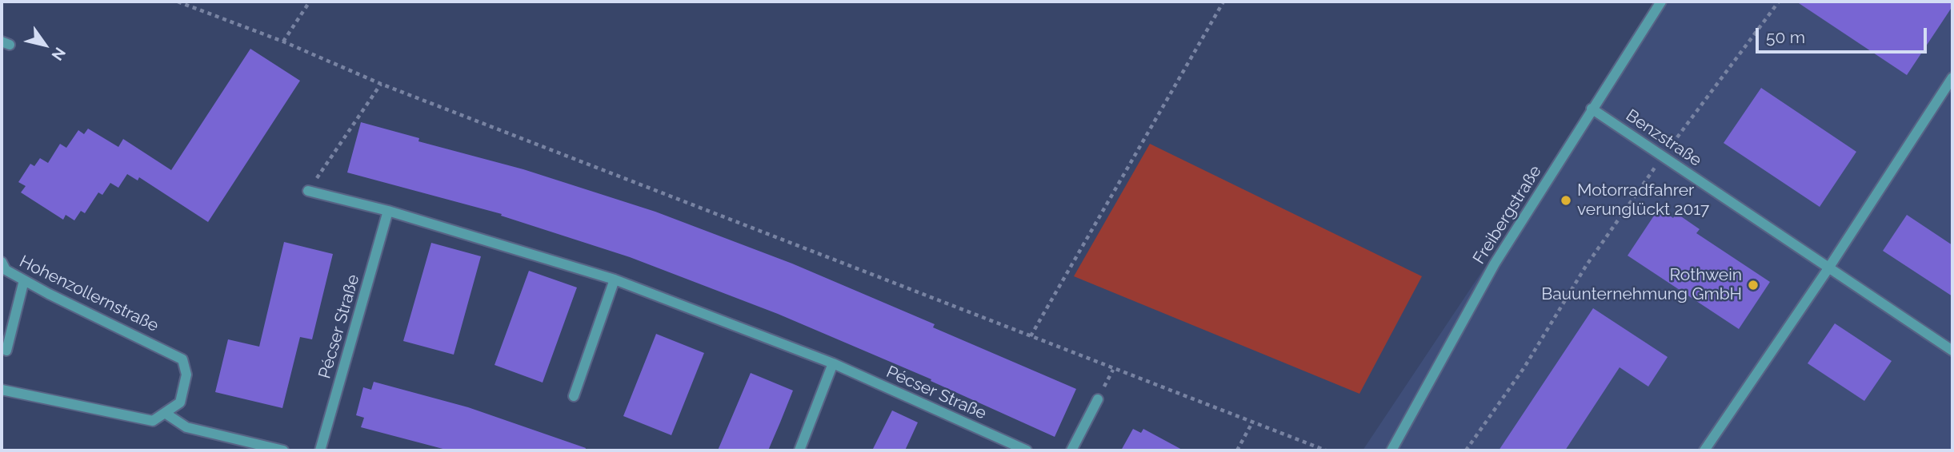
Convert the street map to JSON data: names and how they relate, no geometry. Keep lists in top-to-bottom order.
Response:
{
  "streets": {
    "street": [
      "Benzstraße",
      "Freibergstraße",
      "Hohenzollernstraße",
      "Pécser Straße"
    ]
  },
  "crossings": [
    ["Benzstraße", "Freibergstraße"]
  ],
  "places": ["Motorradfahrer verunglückt 2017", "Rothwein Bauunternehmung GmbH"],
  "scale_bar": "50 m",
  "north": "bottom right"
}
